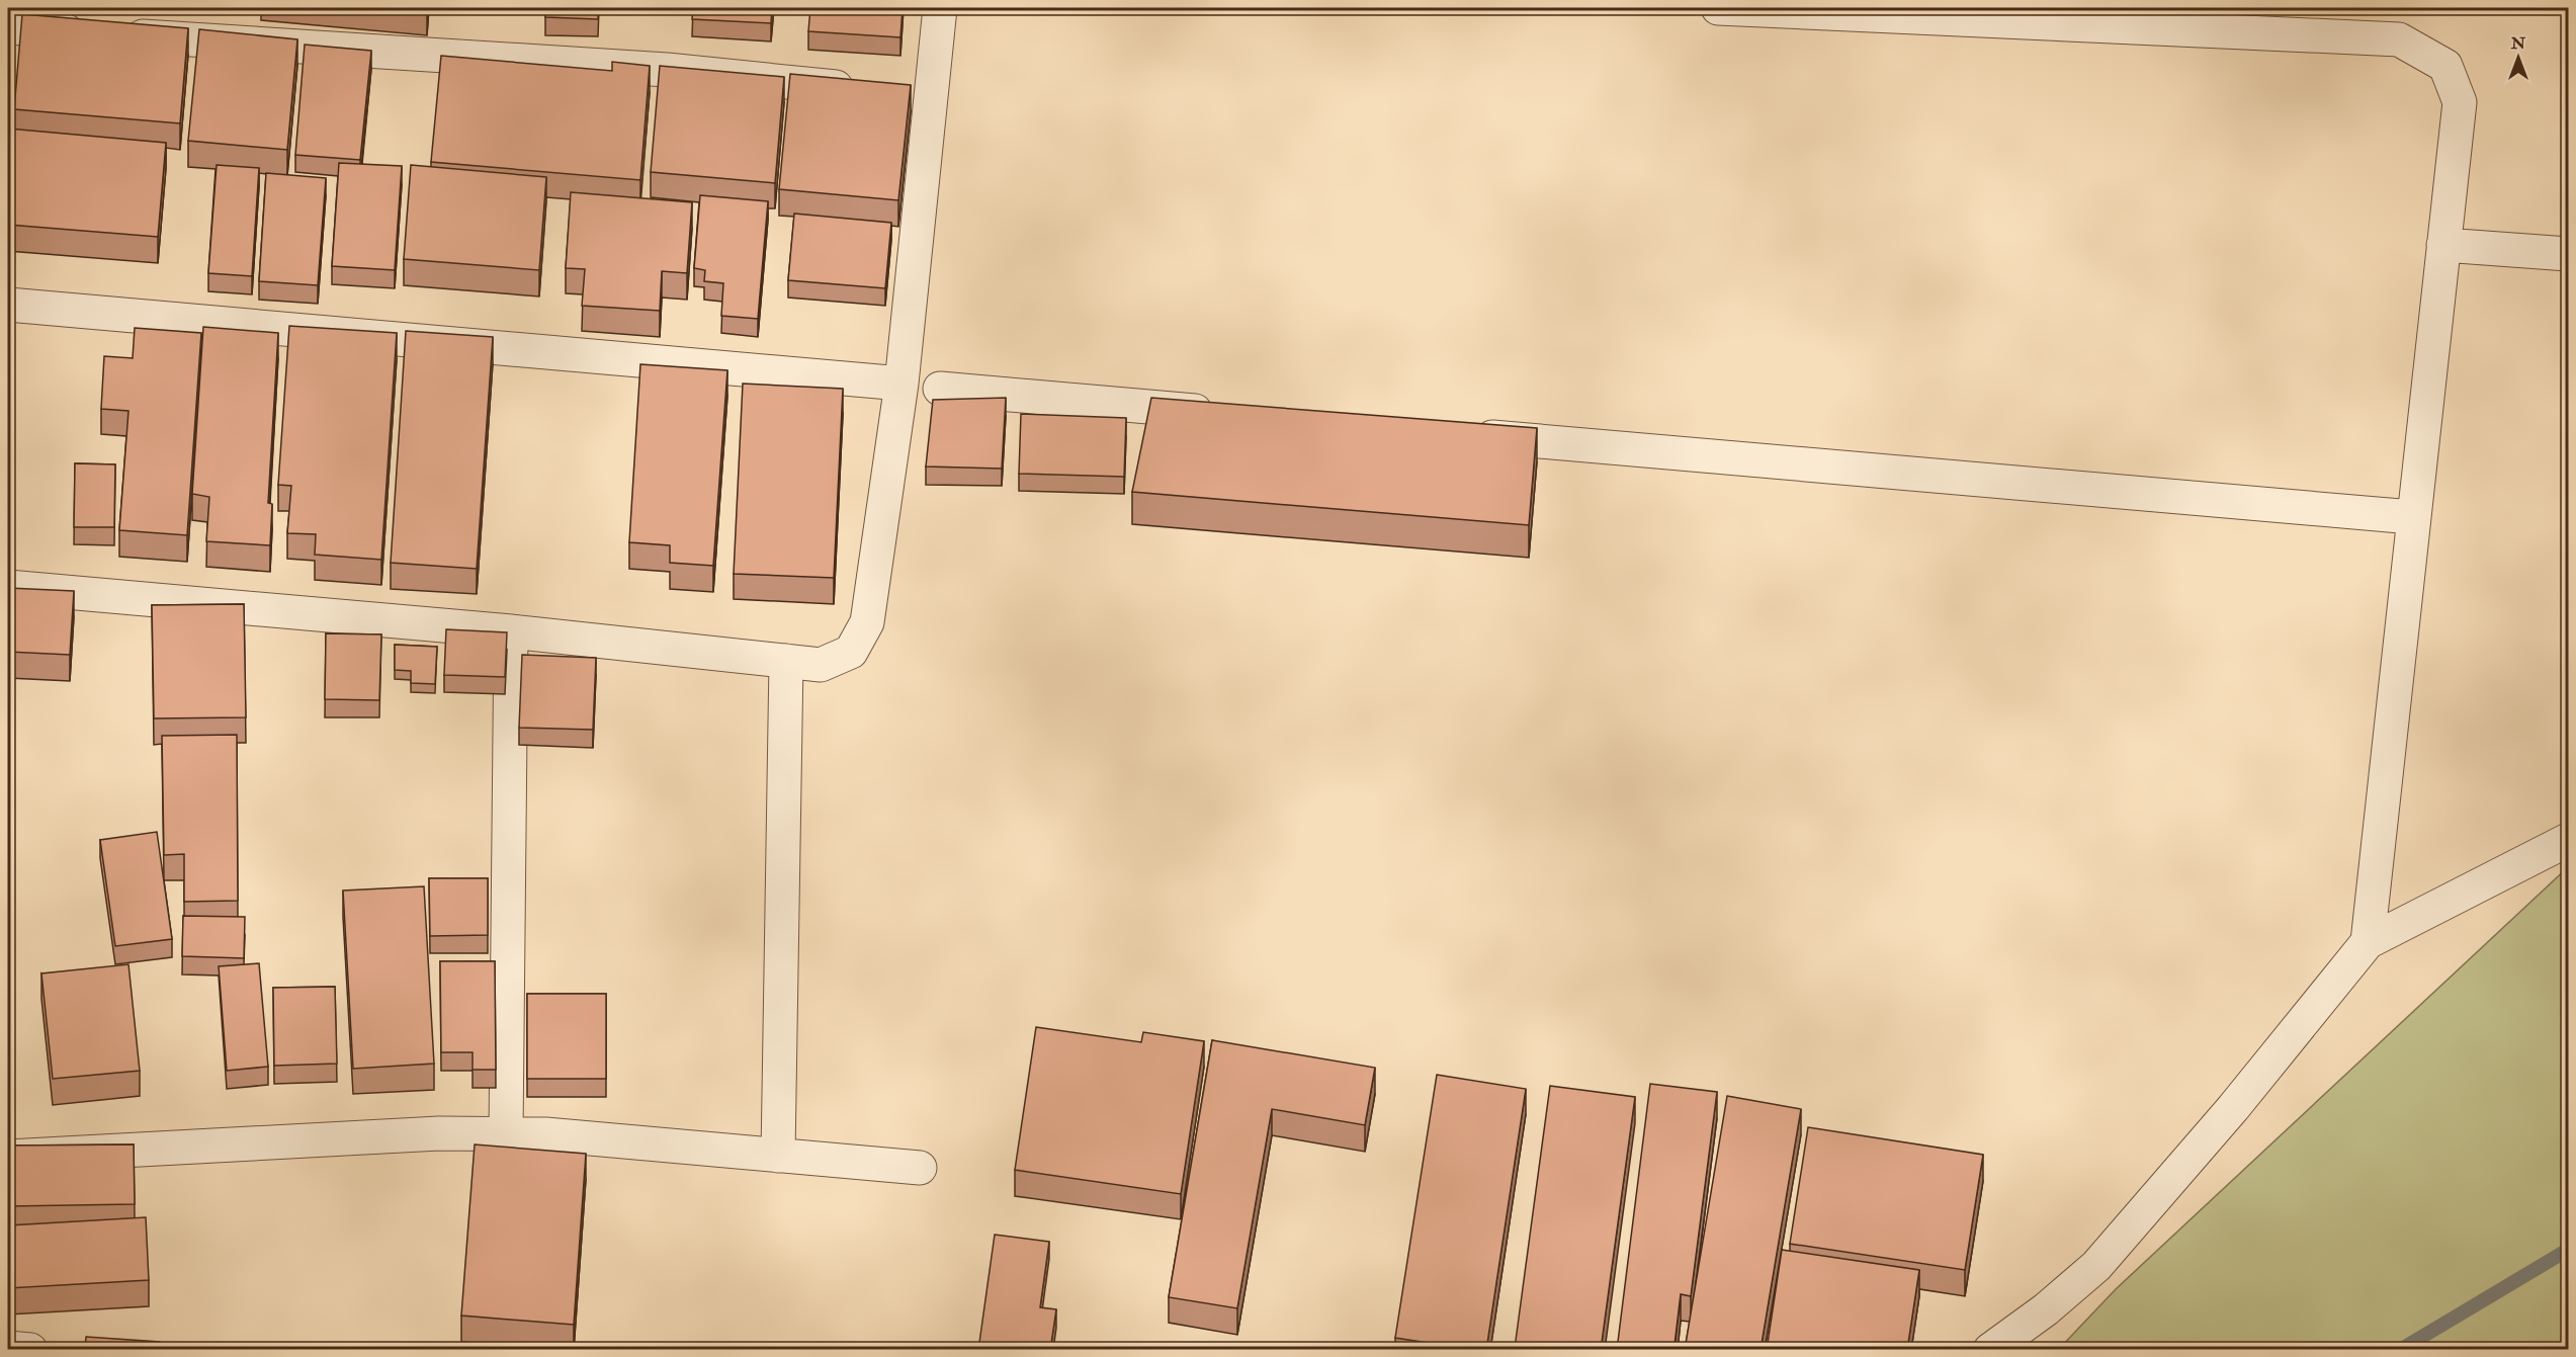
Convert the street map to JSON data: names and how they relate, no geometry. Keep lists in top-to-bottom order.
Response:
{
  "north": "top"
}
